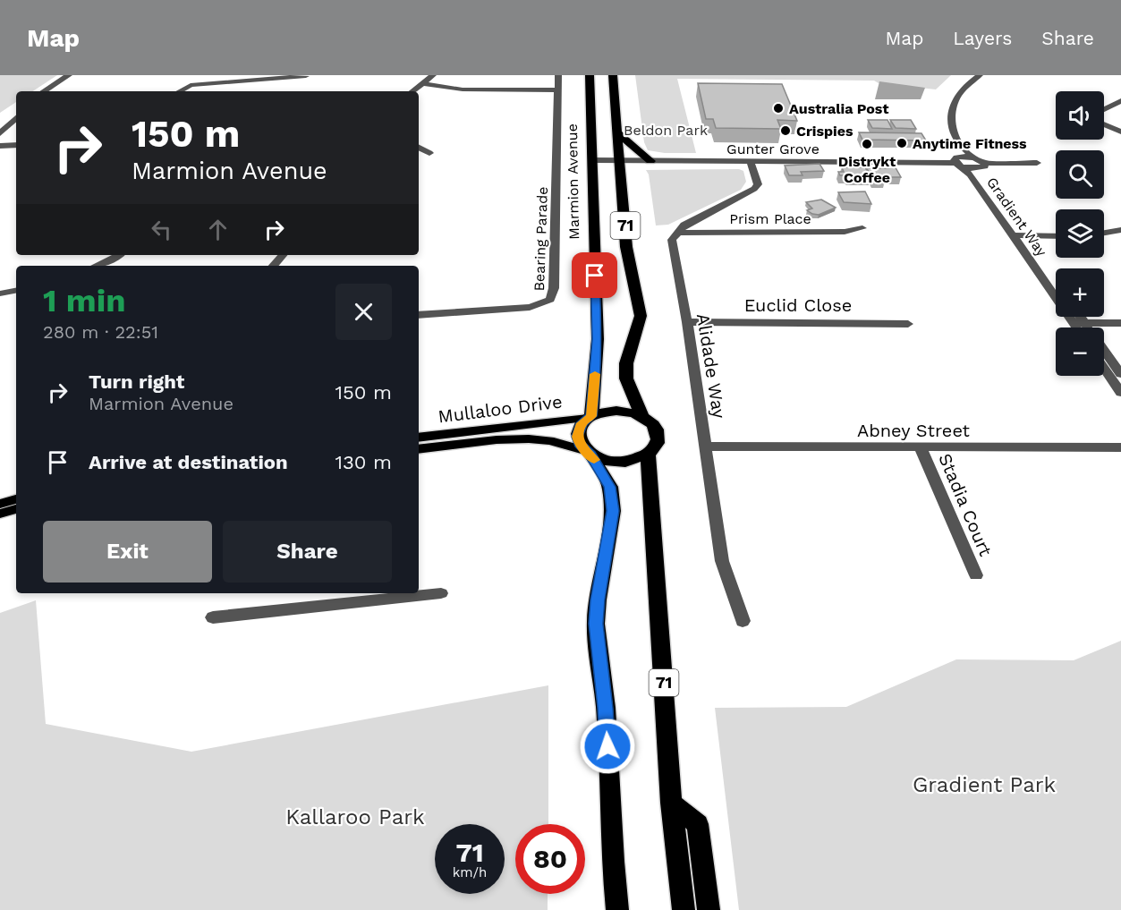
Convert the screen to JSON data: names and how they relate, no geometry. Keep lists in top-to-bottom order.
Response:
{
  "streets": {
    "highway": ["Marmion Avenue", "71"],
    "main road": ["Mullaloo Drive"],
    "street": [
      "Gunter Grove",
      "Gradient Way",
      "Prism Place",
      "Bearing Parade",
      "Euclid Close",
      "Alidade Way",
      "Abney Street",
      "Stadia Court"
    ]
  },
  "crossings": [
    ["Gunter Grove", "Marmion Avenue"],
    ["Gunter Grove", "Gradient Way"],
    ["Gunter Grove", "71"],
    ["Marmion Avenue", "71"],
    ["Marmion Avenue", "Mullaloo Drive"],
    ["Prism Place", "Alidade Way"],
    ["71", "Mullaloo Drive"],
    ["Euclid Close", "Alidade Way"],
    ["Alidade Way", "Abney Street"],
    ["Abney Street", "Stadia Court"]
  ],
  "parks": ["Beldon Park", "Gradient Park", "Kallaroo Park"],
  "places": [
    "Australia Post",
    "Crispies",
    "Anytime Fitness",
    "Distrykt Coffee"
  ],
  "page": {
    "header": "Map",
    "nav": ["Map", "Layers", "Share"],
    "map_buttons": ["+", "−"],
    "turn": ["150 m", "Marmion Avenue"],
    "heading": ["1 min", "280 m · 22:51"],
    "list": [
      {
        "name": "Turn right",
        "note": "Marmion Avenue",
        "value": "150 m"
      },
      {
        "name": "Arrive at destination",
        "value": "130 m"
      }
    ],
    "buttons": ["Exit", "Share"],
    "speed": "71 km/h",
    "limit": "80"
  }
}
